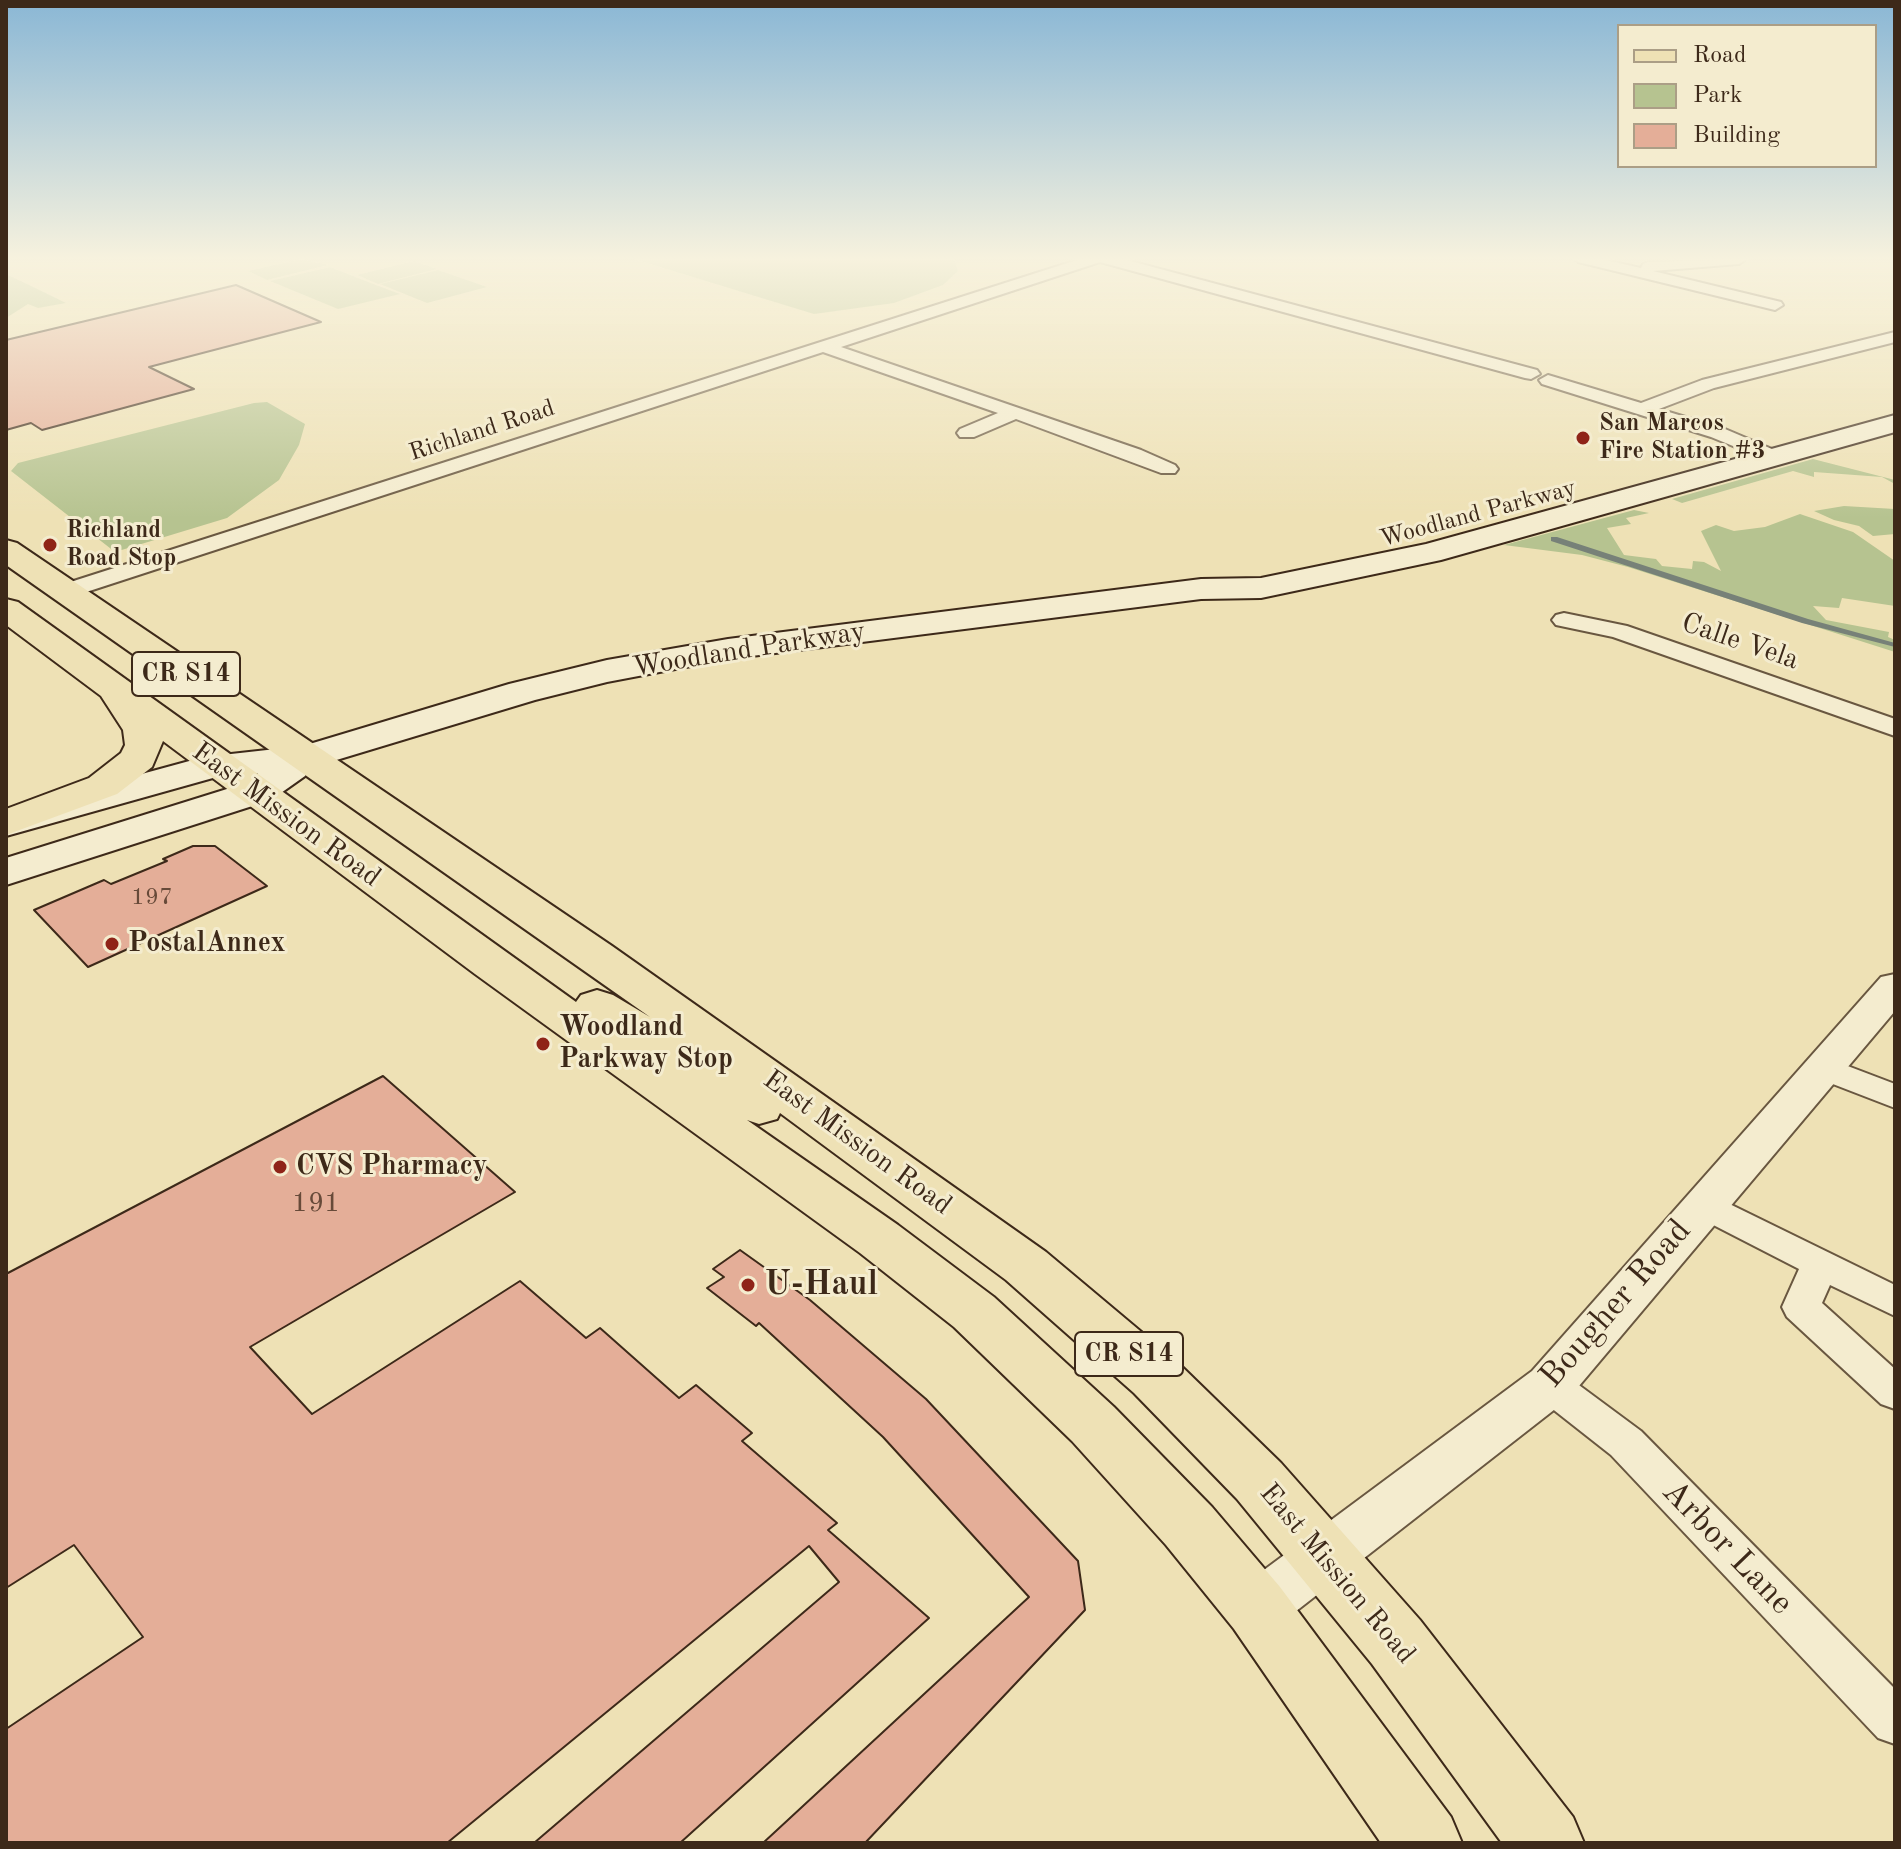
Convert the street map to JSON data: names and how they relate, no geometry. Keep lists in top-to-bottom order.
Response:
{
  "streets": {
    "main road": ["Woodland Parkway", "CR S14", "East Mission Road"],
    "street": [
      "Richland Road",
      "Calle Vela",
      "Bougher Road",
      "Arbor Lane"
    ]
  },
  "crossings": [
    ["Richland Road", "East Mission Road"],
    ["Woodland Parkway", "East Mission Road"],
    ["East Mission Road", "Bougher Road"],
    ["Bougher Road", "Arbor Lane"]
  ],
  "places": [
    "San Marcos Fire Station #3",
    "Richland Road Stop",
    "PostalAnnex",
    "Woodland Parkway Stop",
    "CVS Pharmacy",
    "U-Haul"
  ],
  "house_numbers": ["197", "191"],
  "legend": ["Road", "Park", "Building"]
}
